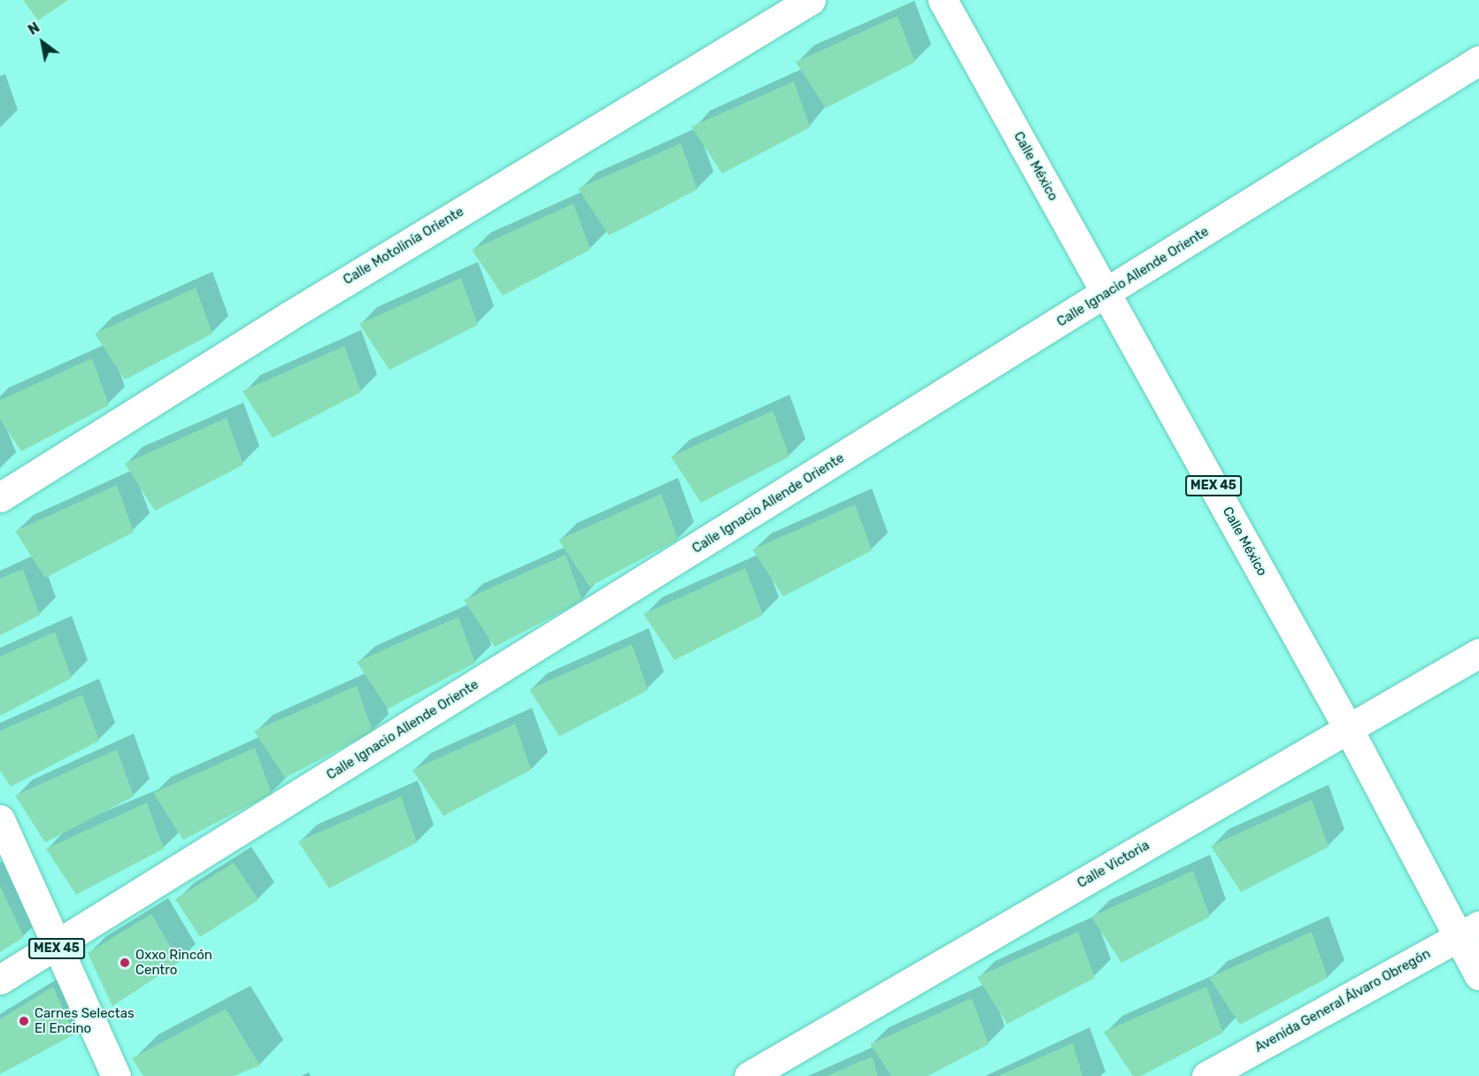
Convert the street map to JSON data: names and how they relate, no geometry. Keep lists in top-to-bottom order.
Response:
{
  "streets": {
    "street": [
      "Calle México",
      "Calle Motolinía Oriente",
      "Calle Ignacio Allende Oriente",
      "MEX 45",
      "Calle Victoria",
      "Avenida General Álvaro Obregón"
    ]
  },
  "crossings": [
    ["Calle México", "Calle Ignacio Allende Oriente"],
    ["Calle México", "Calle Victoria"],
    ["Calle México", "Avenida General Álvaro Obregón"],
    ["Calle Ignacio Allende Oriente", "MEX 45"]
  ],
  "places": ["Oxxo Rincón Centro", "Carnes Selectas El Encino"],
  "north": "top left"
}
